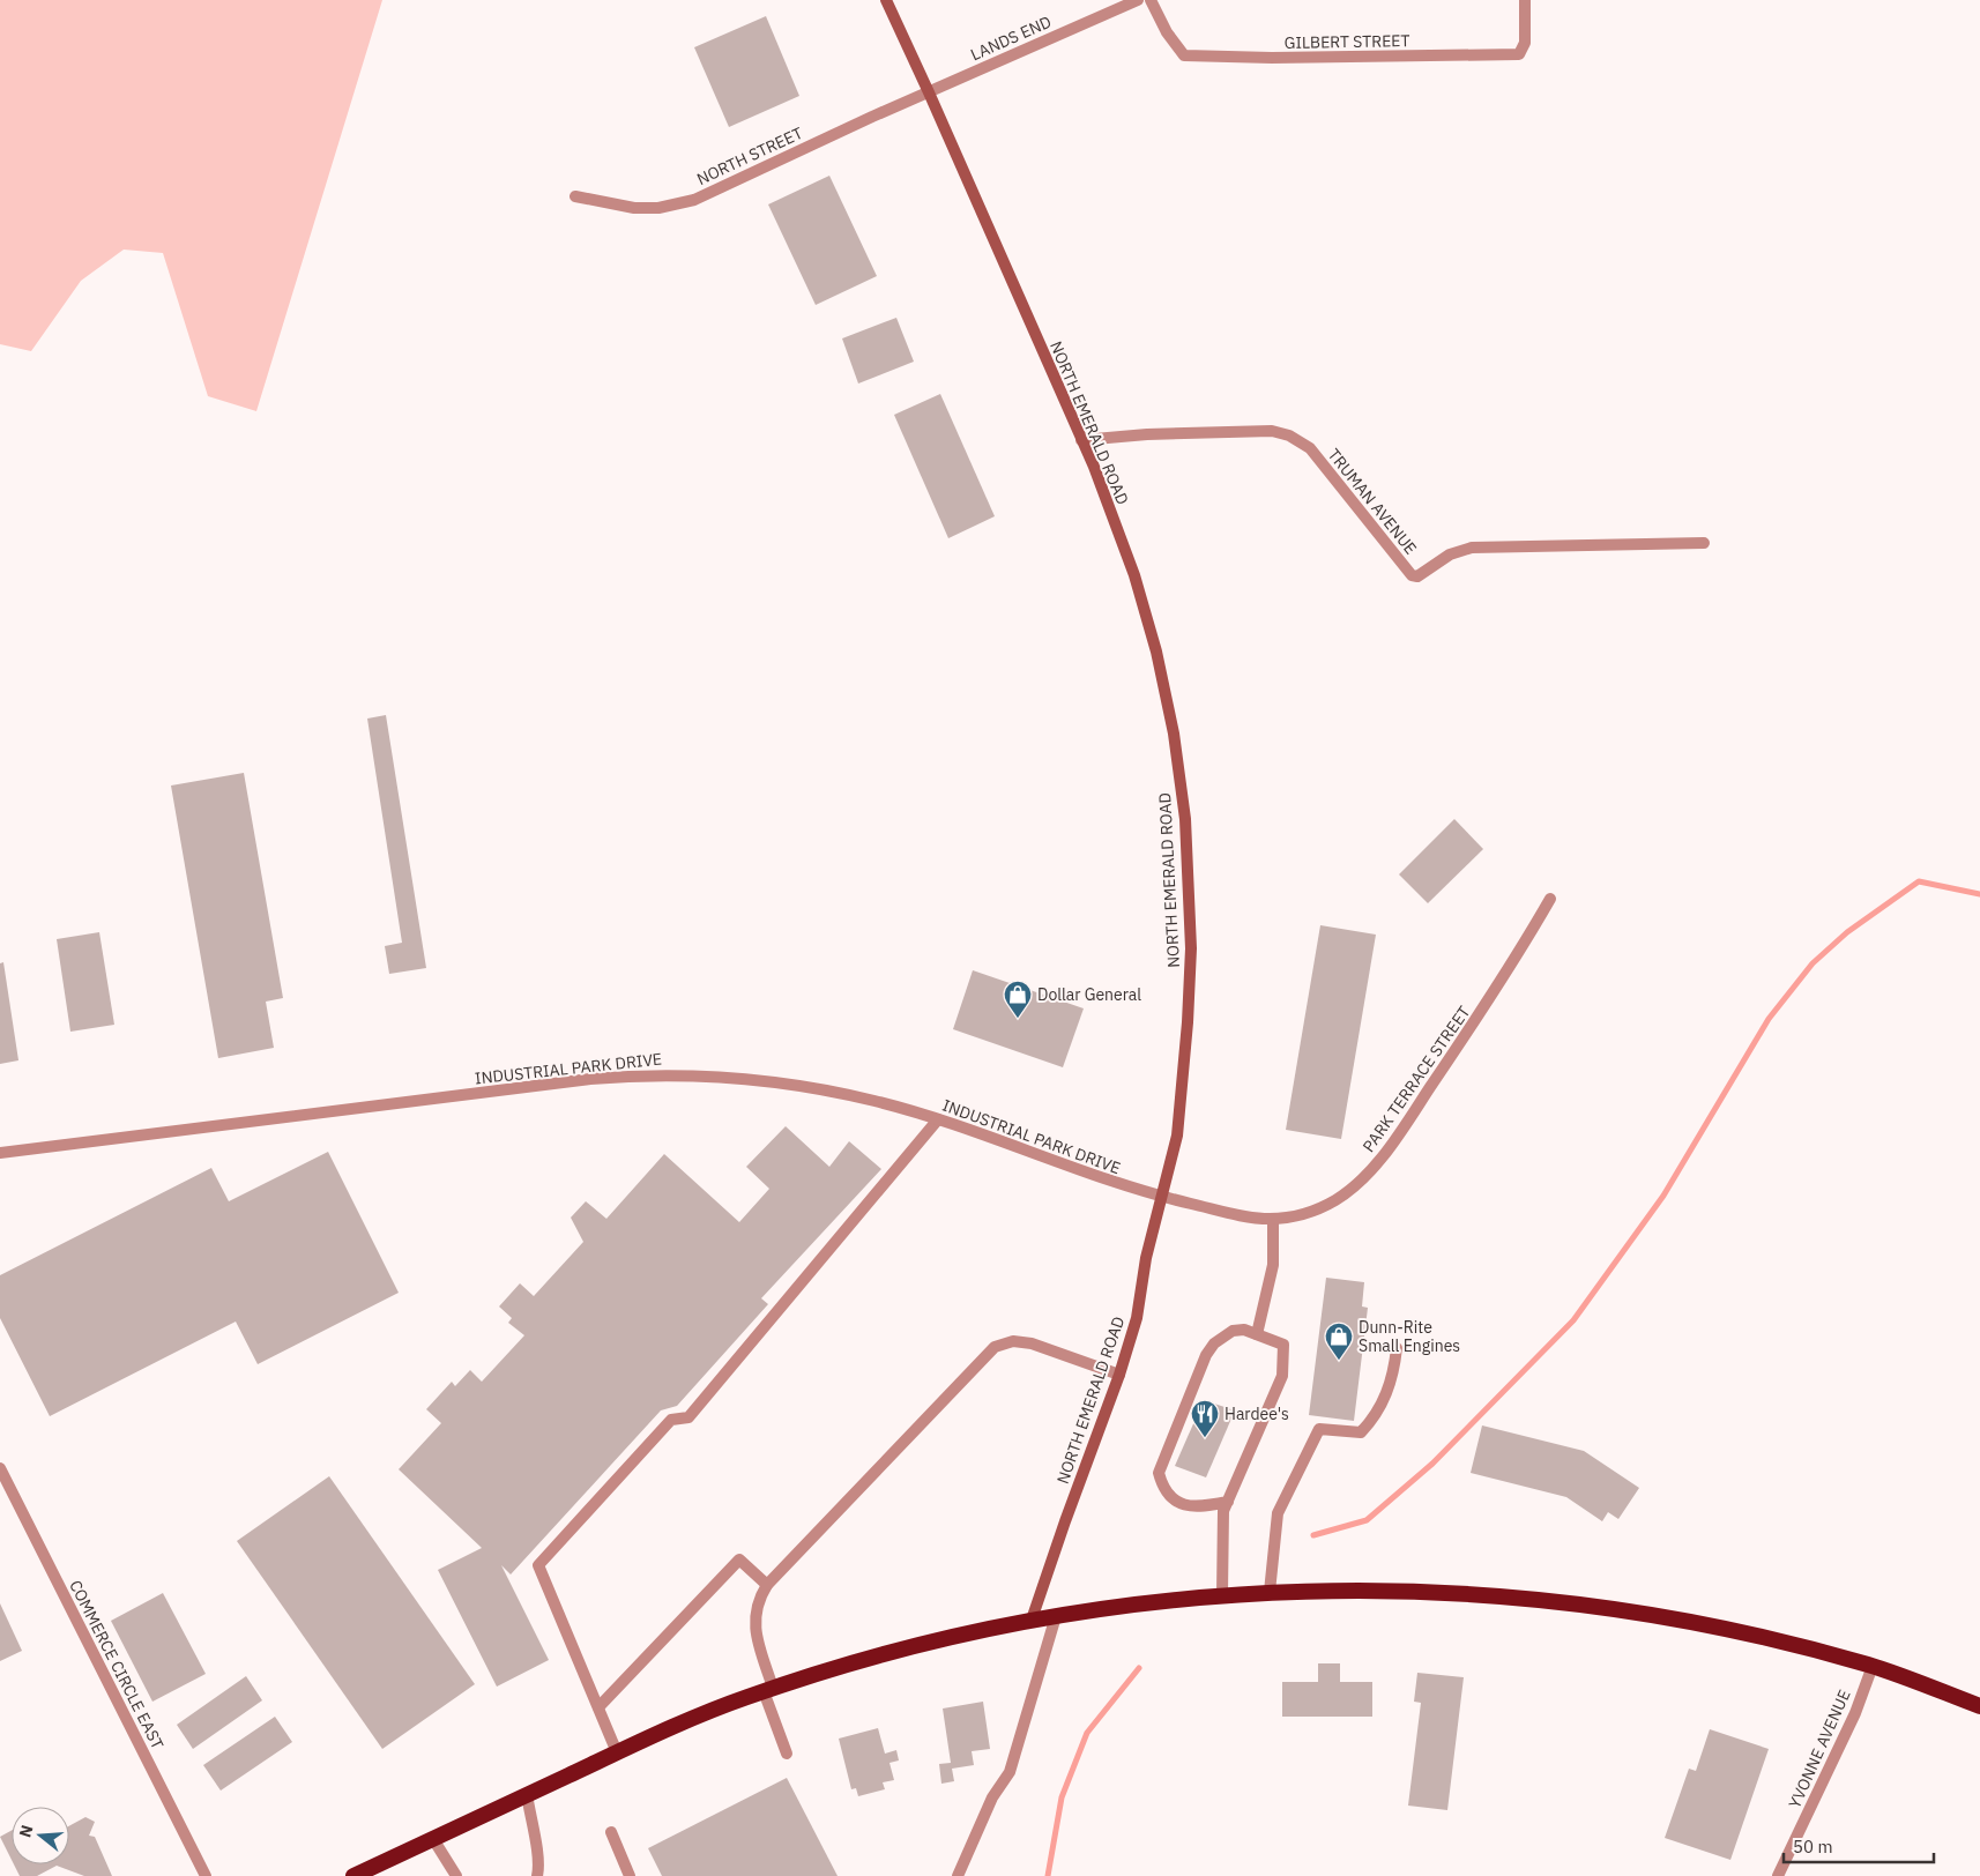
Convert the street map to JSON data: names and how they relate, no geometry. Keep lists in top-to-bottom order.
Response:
{
  "streets": {
    "main road": ["NORTH EMERALD ROAD"],
    "street": [
      "LANDS END",
      "GILBERT STREET",
      "NORTH STREET",
      "TRUMAN AVENUE",
      "INDUSTRIAL PARK DRIVE",
      "PARK TERRACE STREET",
      "COMMERCE CIRCLE EAST",
      "YVONNE AVENUE"
    ]
  },
  "crossings": [
    ["LANDS END", "NORTH STREET"],
    ["LANDS END", "NORTH EMERALD ROAD"],
    ["NORTH STREET", "NORTH EMERALD ROAD"],
    ["NORTH EMERALD ROAD", "TRUMAN AVENUE"],
    ["NORTH EMERALD ROAD", "INDUSTRIAL PARK DRIVE"],
    ["NORTH EMERALD ROAD", "PARK TERRACE STREET"],
    ["INDUSTRIAL PARK DRIVE", "PARK TERRACE STREET"]
  ],
  "places": {
    "shop": ["Dollar General", "Dunn-Rite Small Engines"],
    "restaurant": ["Hardee's"]
  },
  "scale_bar": "50 m",
  "north": "left"
}
